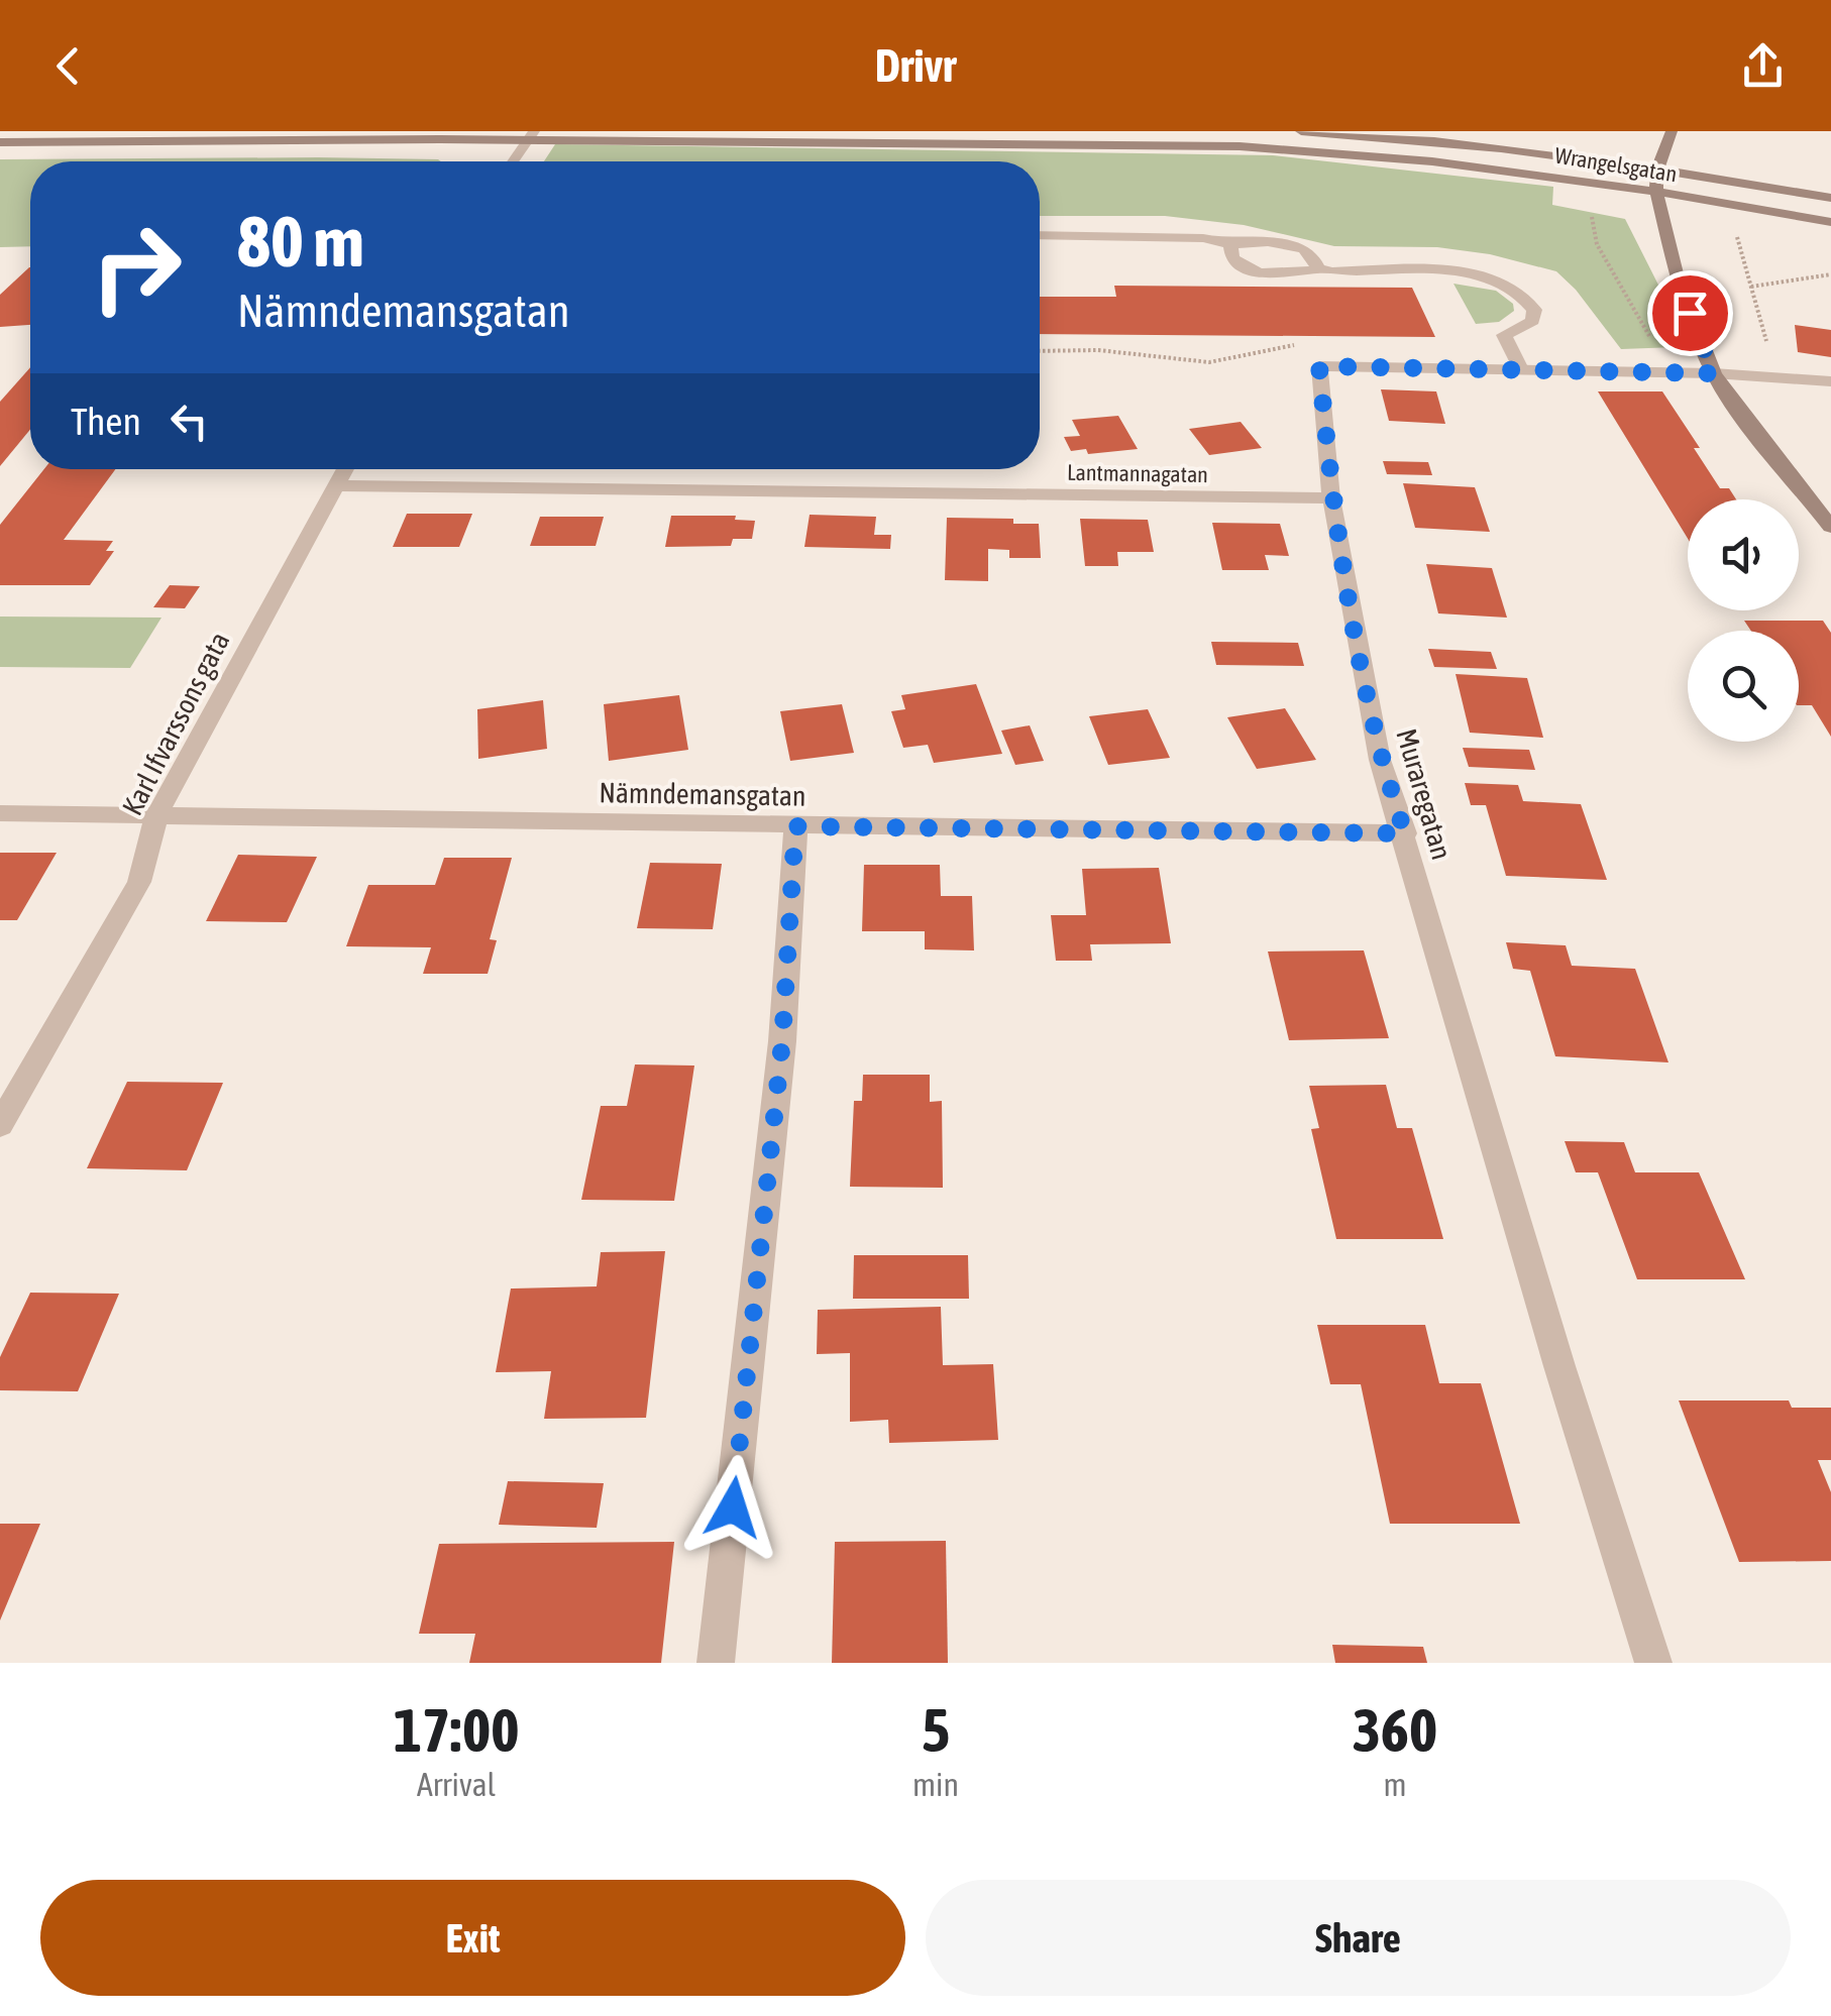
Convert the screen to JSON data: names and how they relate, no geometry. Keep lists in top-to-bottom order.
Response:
{
  "streets": {
    "main road": ["Wrangelsgatan"],
    "street": [
      "Lantmannagatan",
      "Karl Ifvarssons gata",
      "Nämndemansgatan",
      "Muraregatan"
    ]
  },
  "crossings": [
    ["Lantmannagatan", "Karl Ifvarssons gata"],
    ["Lantmannagatan", "Muraregatan"],
    ["Karl Ifvarssons gata", "Nämndemansgatan"],
    ["Nämndemansgatan", "Muraregatan"]
  ],
  "page": {
    "header": "Drivr",
    "turn": ["80 m", "Nämndemansgatan"],
    "then": "Then",
    "eta": [
      "17:00",
      "Arrival",
      "5",
      "min",
      "360",
      "m"
    ],
    "buttons": ["Exit", "Share"]
  }
}
